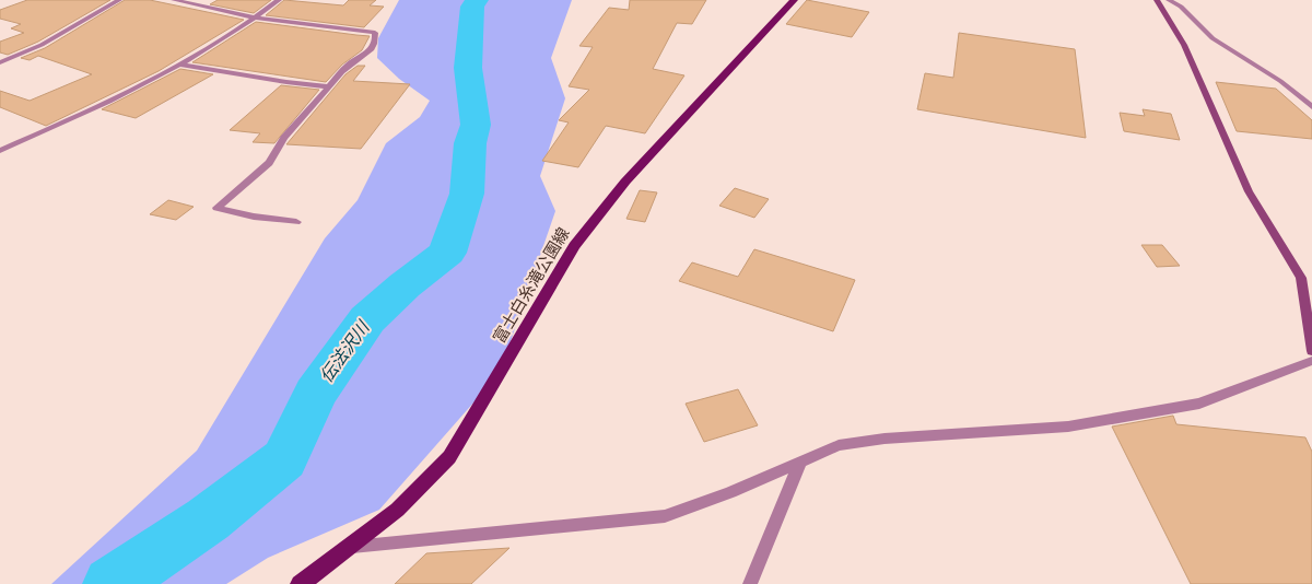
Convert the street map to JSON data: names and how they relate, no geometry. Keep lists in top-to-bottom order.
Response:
{
  "streets": {
    "main road": ["富士白糸滝公園線"]
  },
  "water": ["伝法沢川"]
}
